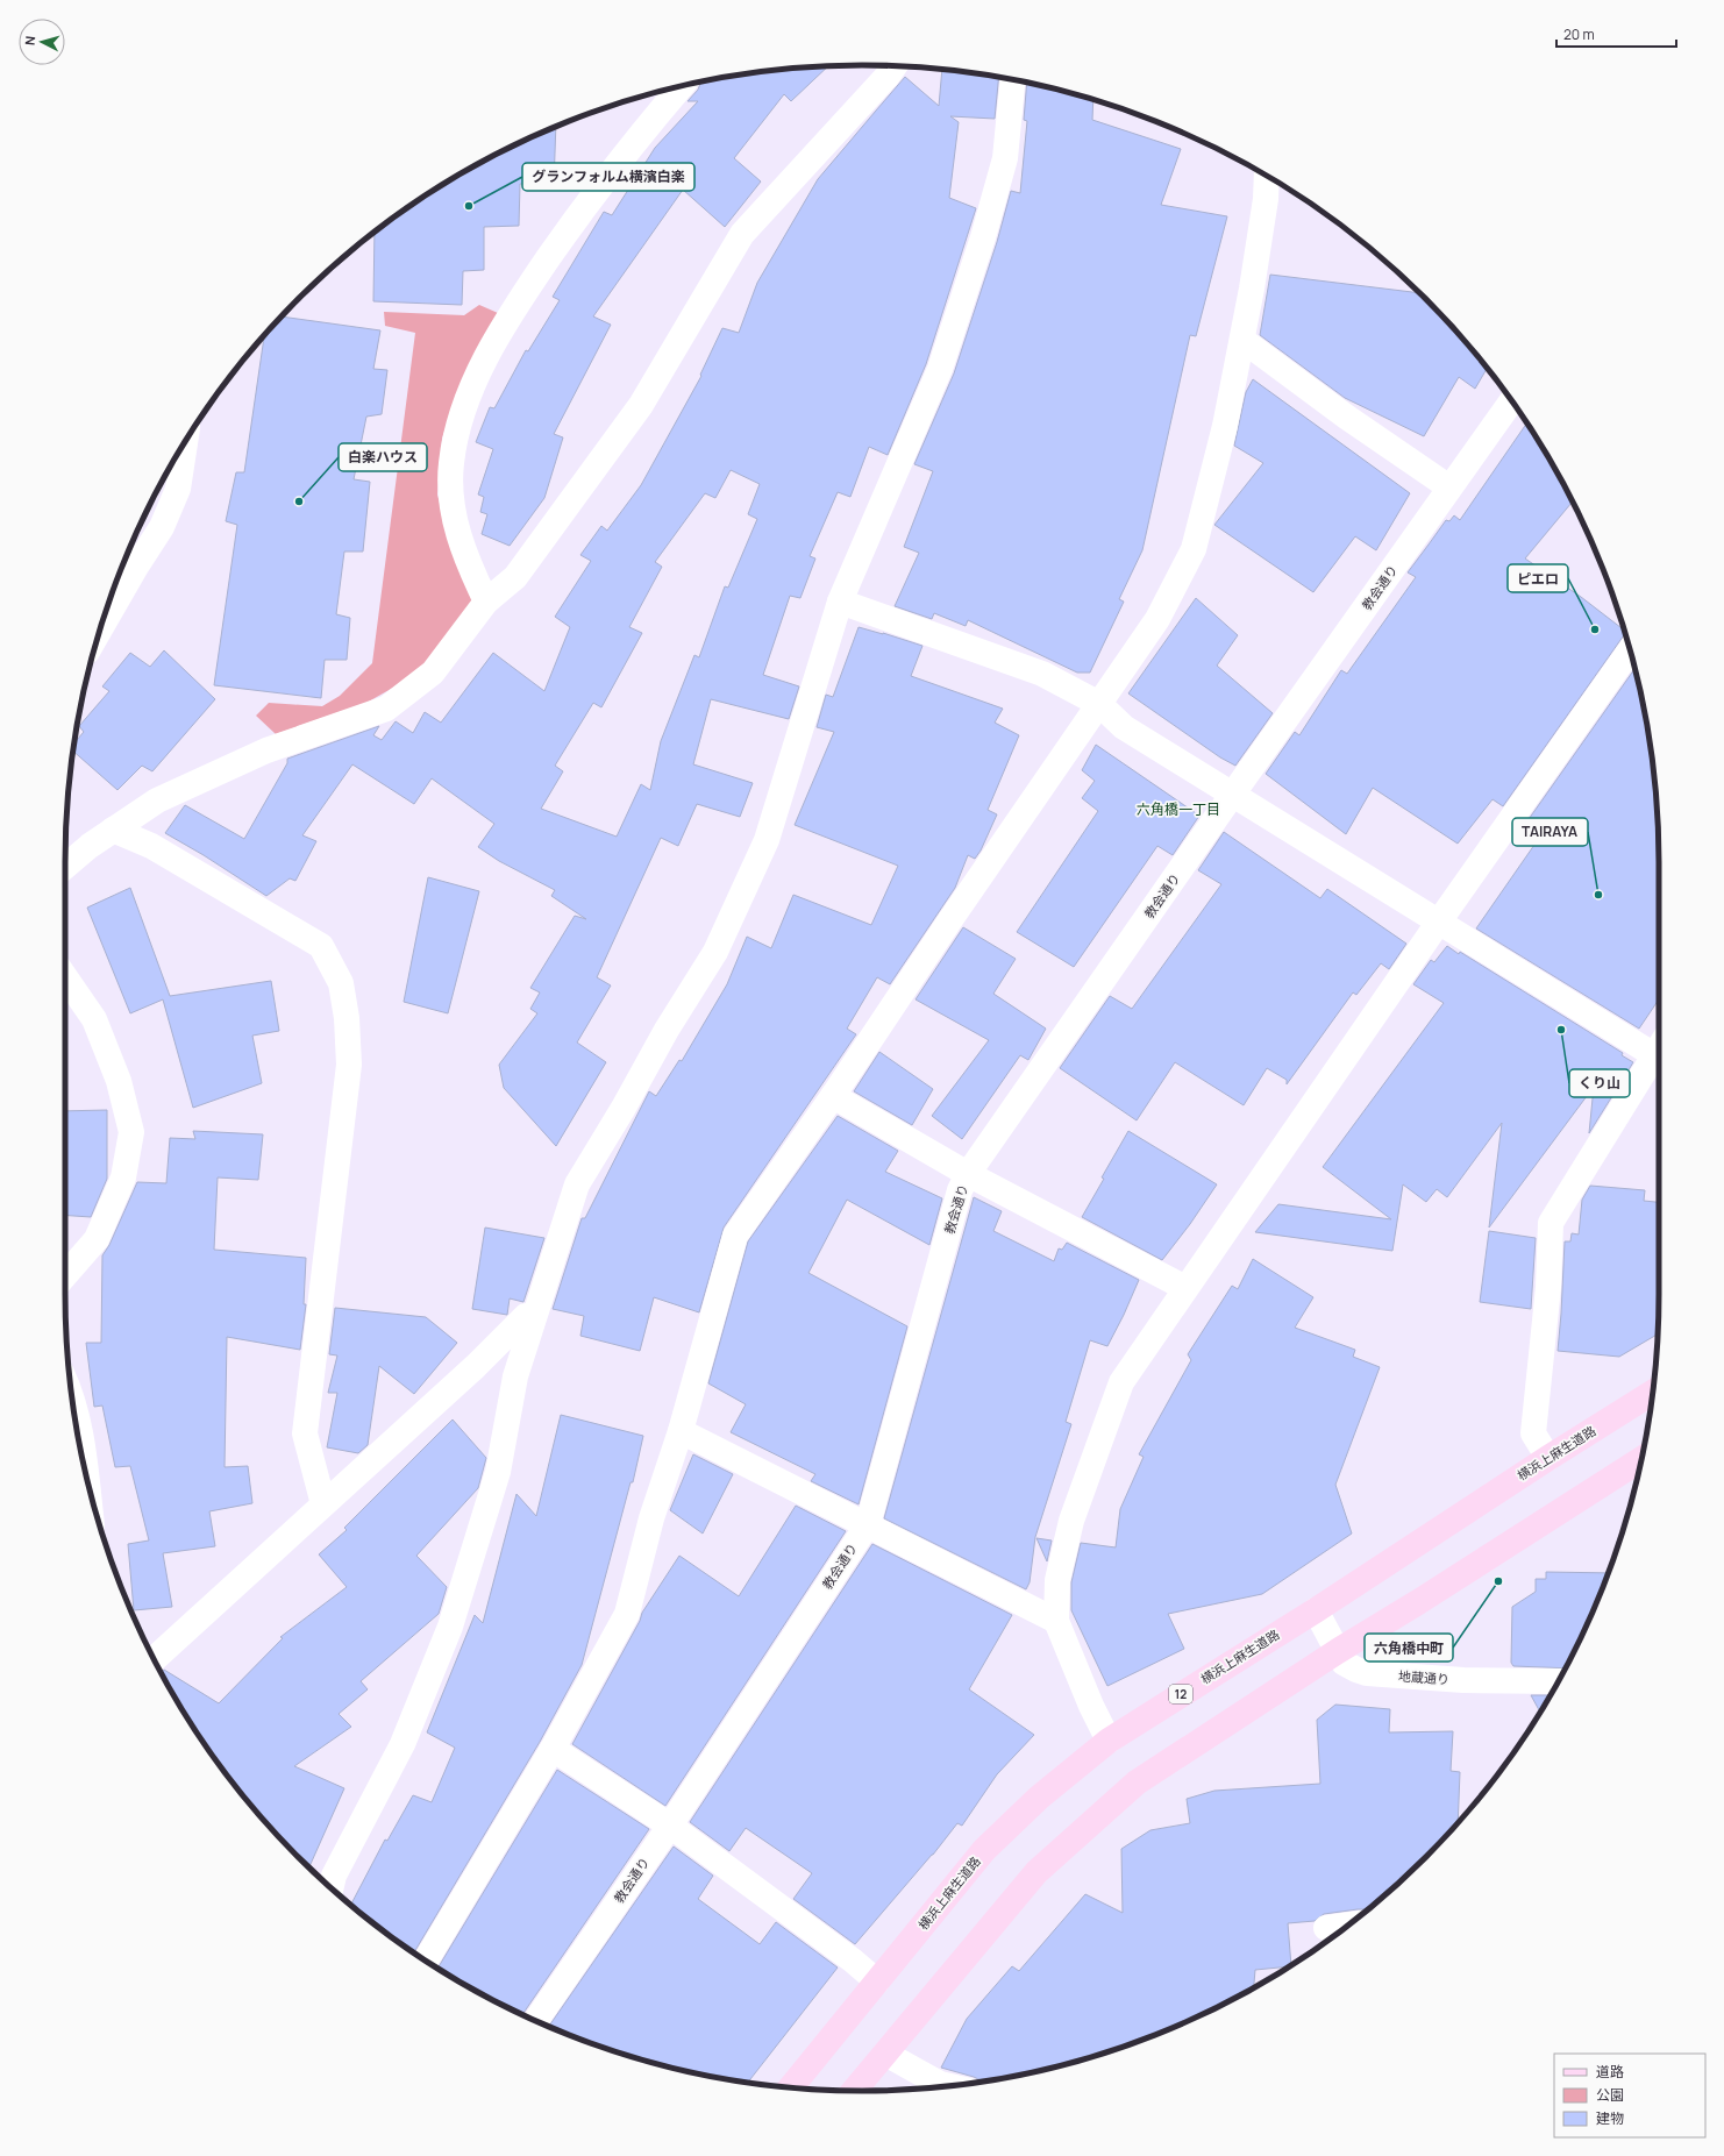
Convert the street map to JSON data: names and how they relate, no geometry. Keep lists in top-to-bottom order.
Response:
{
  "streets": {
    "main road": ["横浜上麻生道路", "12"],
    "street": ["教会通り", "地蔵通り"]
  },
  "crossings": [
    ["横浜上麻生道路", "地蔵通り"]
  ],
  "districts": ["六角橋一丁目"],
  "places": [
    "グランフォルム横濱白楽",
    "白楽ハウス",
    "ピエロ",
    "TAIRAYA",
    "くり山",
    "六角橋中町"
  ],
  "legend": ["道路", "公園", "建物"],
  "scale_bar": "20 m",
  "north": "left"
}
